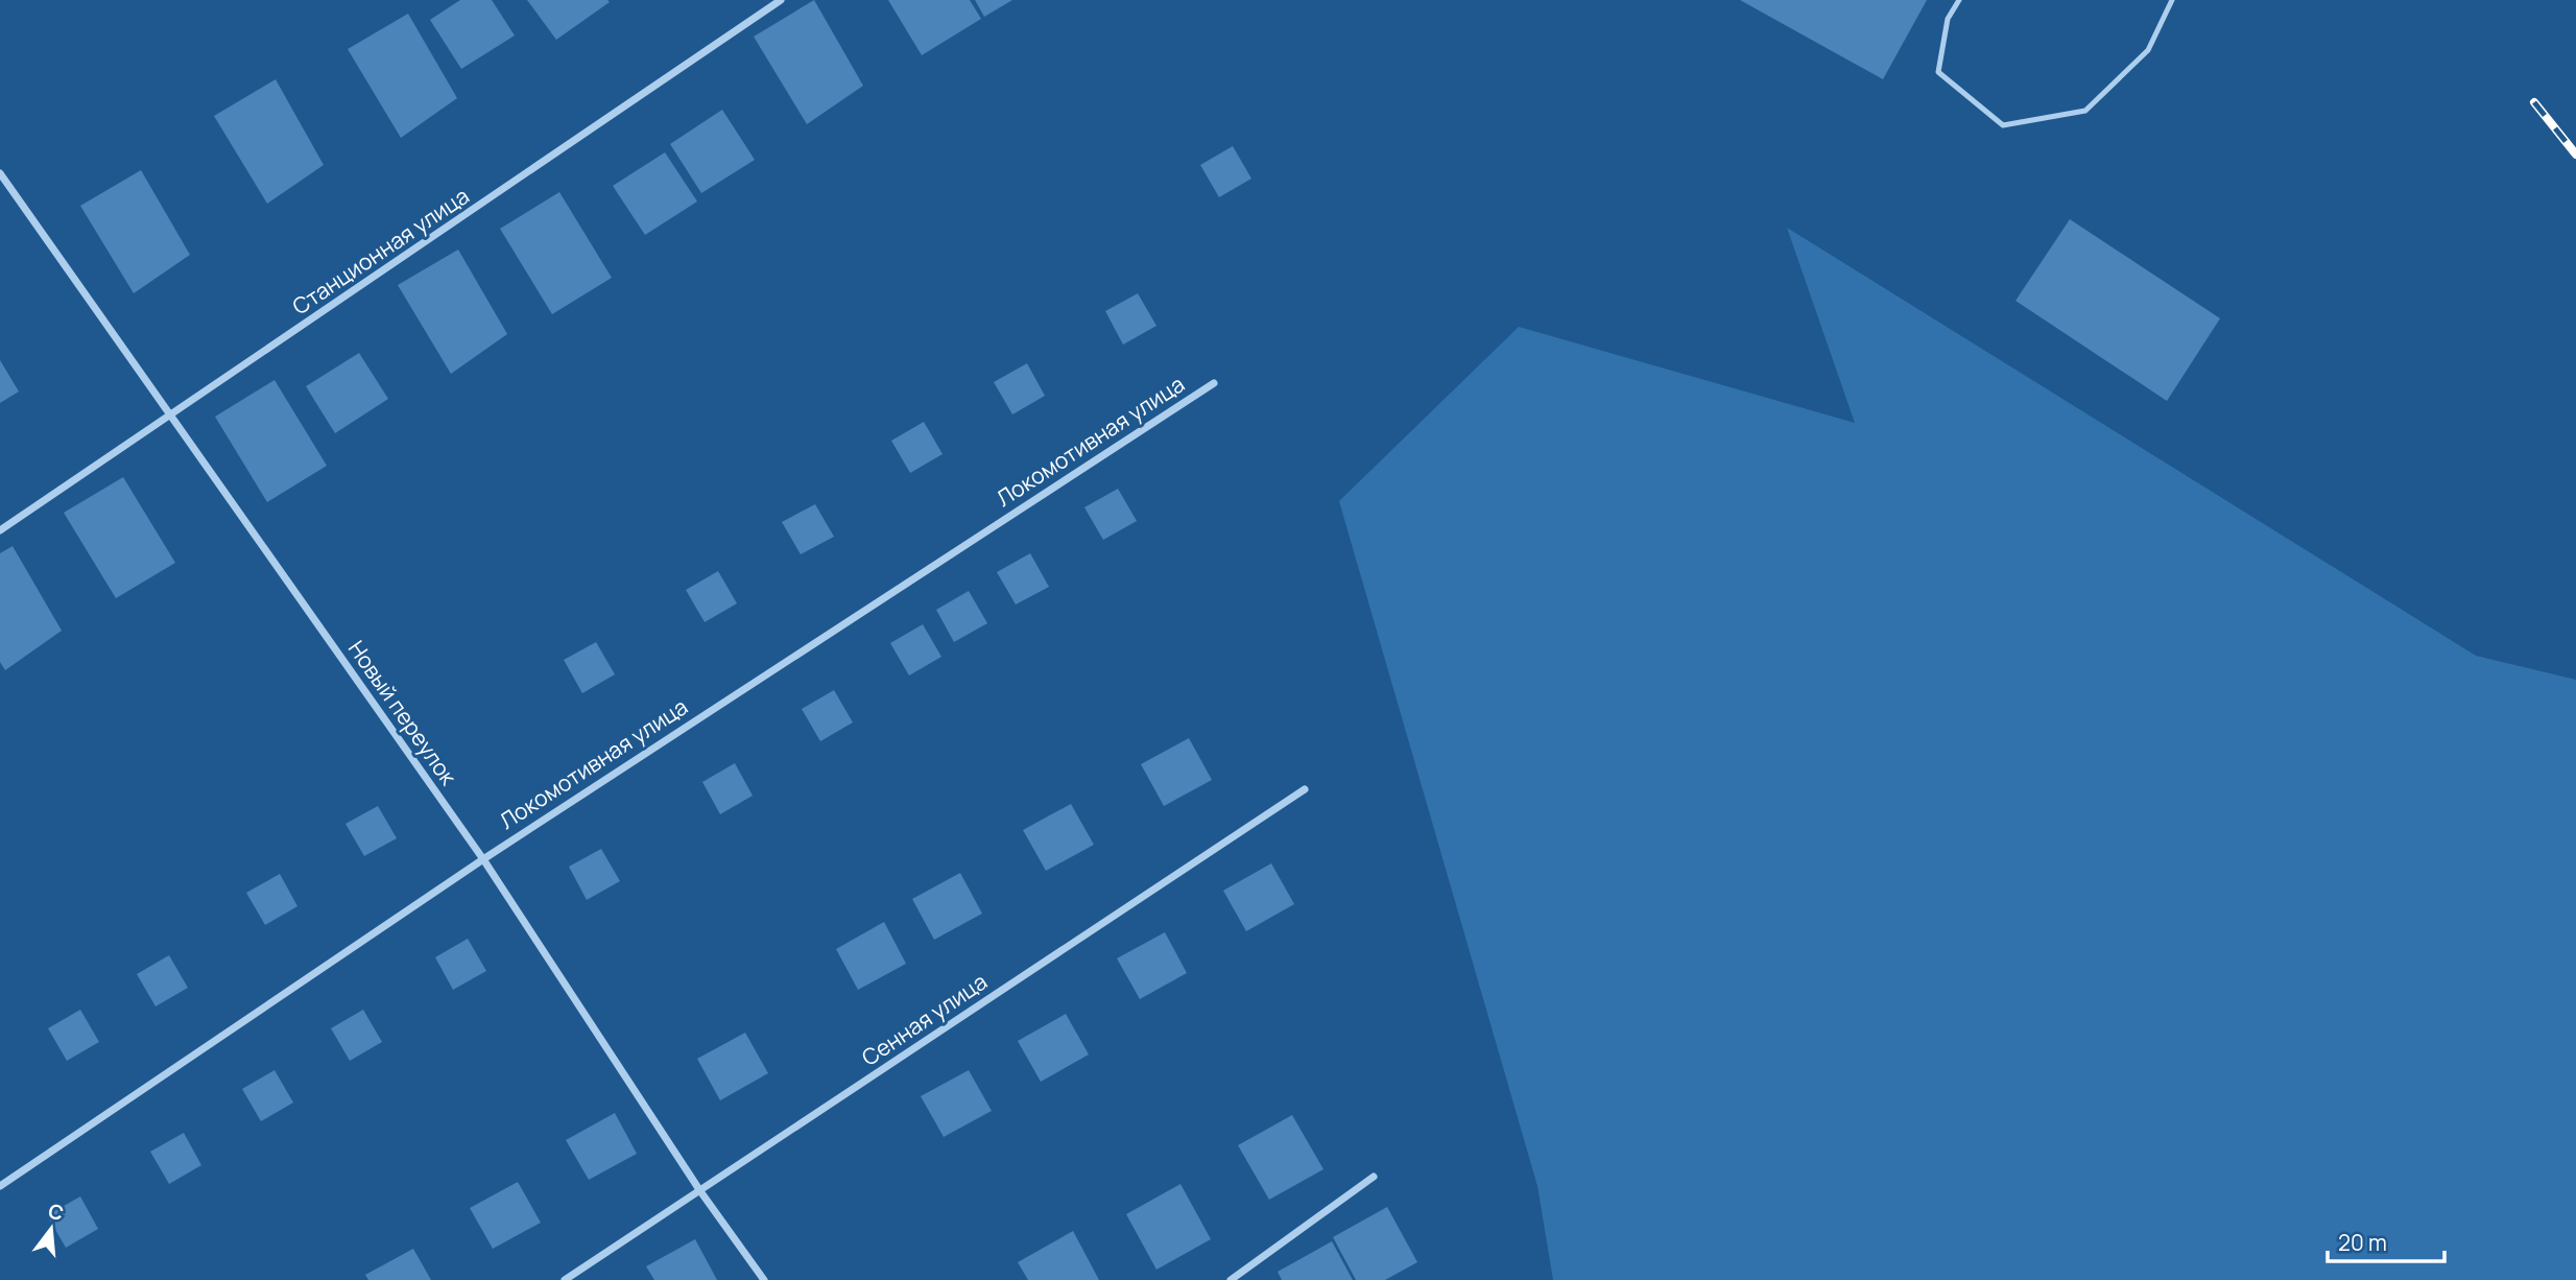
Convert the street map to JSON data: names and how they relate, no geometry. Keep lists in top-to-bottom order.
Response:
{
  "streets": {
    "street": [
      "Станционная улица",
      "Локомотивная улица",
      "Новый переулок",
      "Сенная улица"
    ]
  },
  "crossings": [
    ["Станционная улица", "Новый переулок"],
    ["Локомотивная улица", "Новый переулок"],
    ["Новый переулок", "Сенная улица"]
  ],
  "scale_bar": "20 m",
  "north": "top"
}
